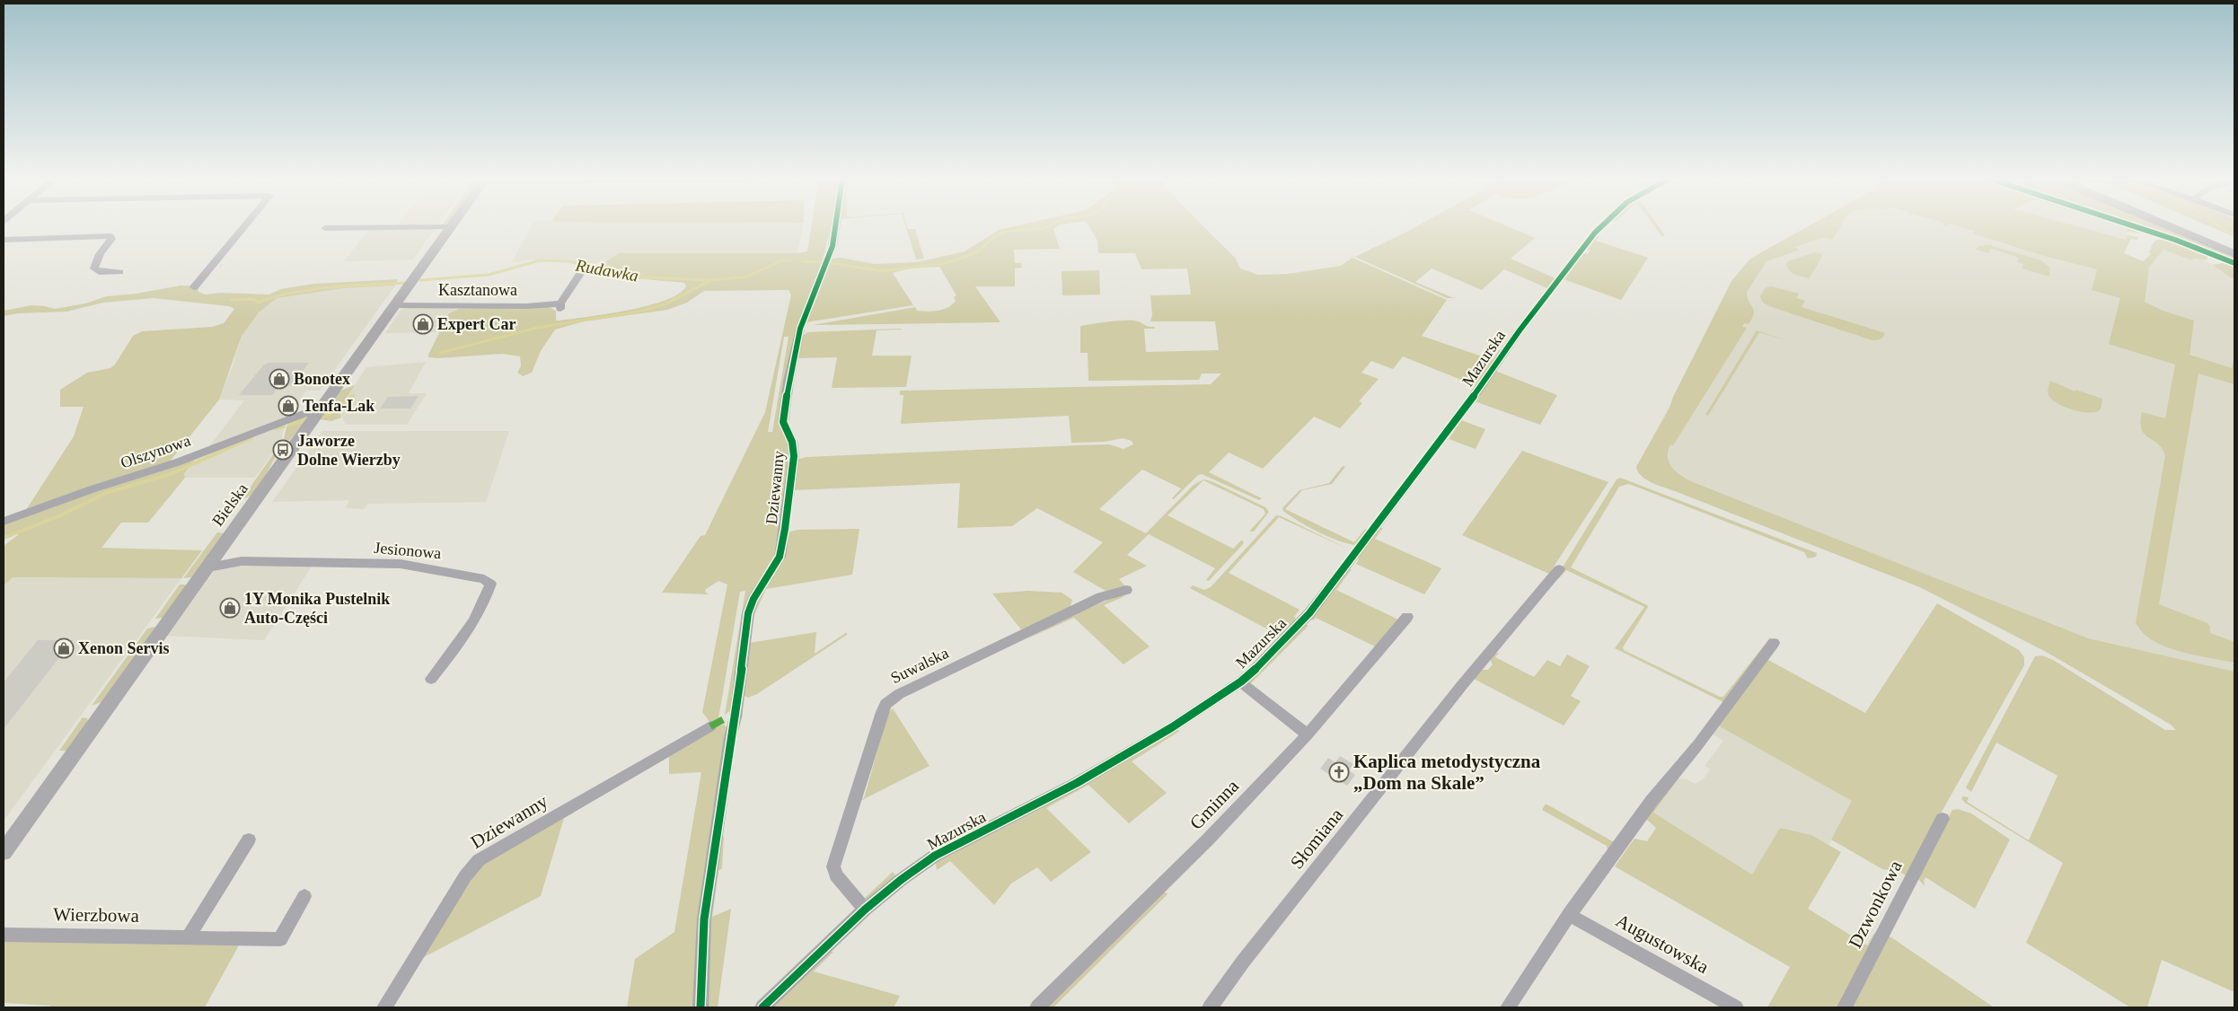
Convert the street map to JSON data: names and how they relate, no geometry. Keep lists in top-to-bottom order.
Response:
{
  "streets": {
    "main road": ["Bielska"],
    "street": [
      "Kasztanowa",
      "Mazurska",
      "Olszynowa",
      "Dziewanny",
      "Jesionowa",
      "Suwalska",
      "Gminna",
      "Słomiana",
      "Dzwonkowa",
      "Wierzbowa",
      "Augustowska"
    ]
  },
  "crossings": [
    ["Kasztanowa", "Bielska"],
    ["Mazurska", "Suwalska"],
    ["Olszynowa", "Bielska"],
    ["Bielska", "Jesionowa"]
  ],
  "water": ["Rudawka"],
  "places": {
    "shop": [
      "Expert Car",
      "Bonotex",
      "Tenfa-Lak",
      "1Y Monika Pustelnik Auto-Części",
      "Xenon Servis"
    ],
    "bus stop": ["Jaworze Dolne Wierzby"],
    "church": ["Kaplica metodystyczna „Dom na Skale”"]
  }
}
